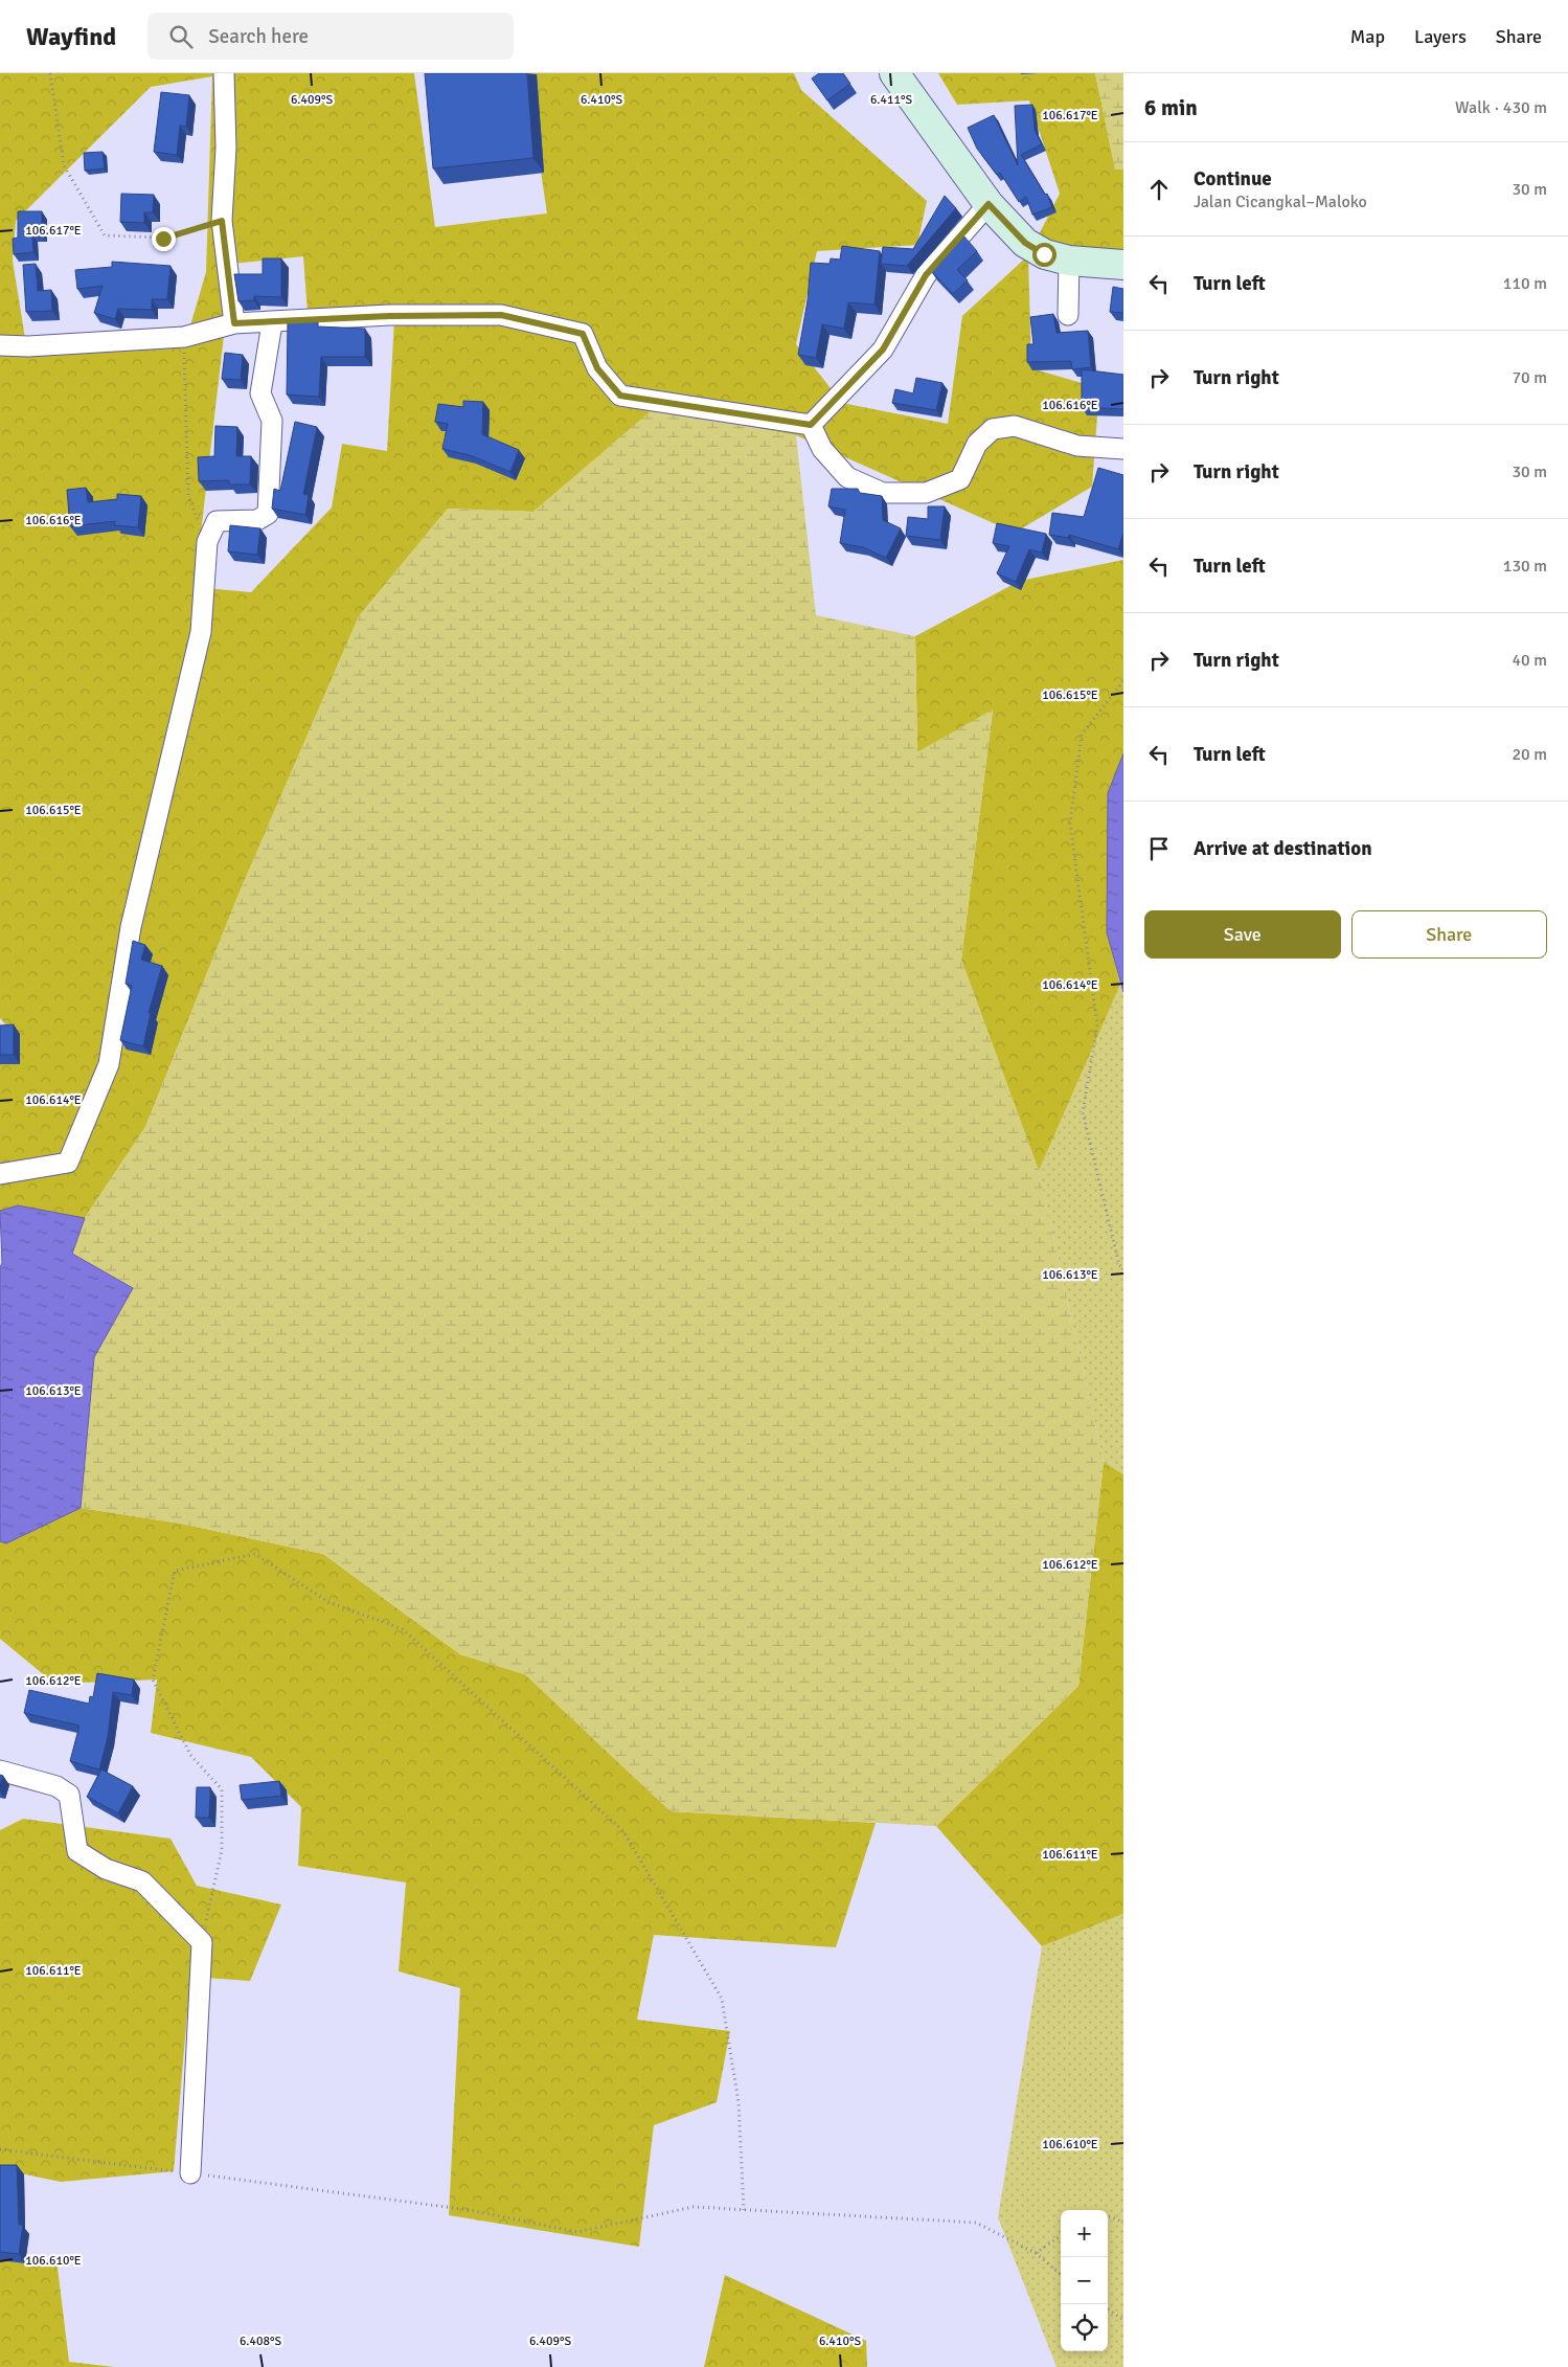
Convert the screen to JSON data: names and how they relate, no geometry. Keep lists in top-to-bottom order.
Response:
{
  "page": {
    "header": "Wayfind",
    "search": "Search here",
    "nav": ["Map", "Layers", "Share"],
    "heading": ["6 min", "Walk · 430 m"],
    "list": [
      ["Continue", "Jalan Cicangkal–Maloko", "30 m"],
      ["Turn left", "110 m"],
      ["Turn right", "70 m"],
      ["Turn right", "30 m"],
      ["Turn left", "130 m"],
      ["Turn right", "40 m"],
      ["Turn left", "20 m"],
      "Arrive at destination"
    ],
    "buttons": ["Save", "Share"],
    "map_buttons": ["+", "−"]
  },
  "coordinates": [
    "6.409°S",
    "6.410°S",
    "6.411°S",
    "106.617°E",
    "106.616°E",
    "106.615°E",
    "106.614°E",
    "106.613°E",
    "106.612°E",
    "106.611°E",
    "106.610°E",
    "6.408°S"
  ]
}
